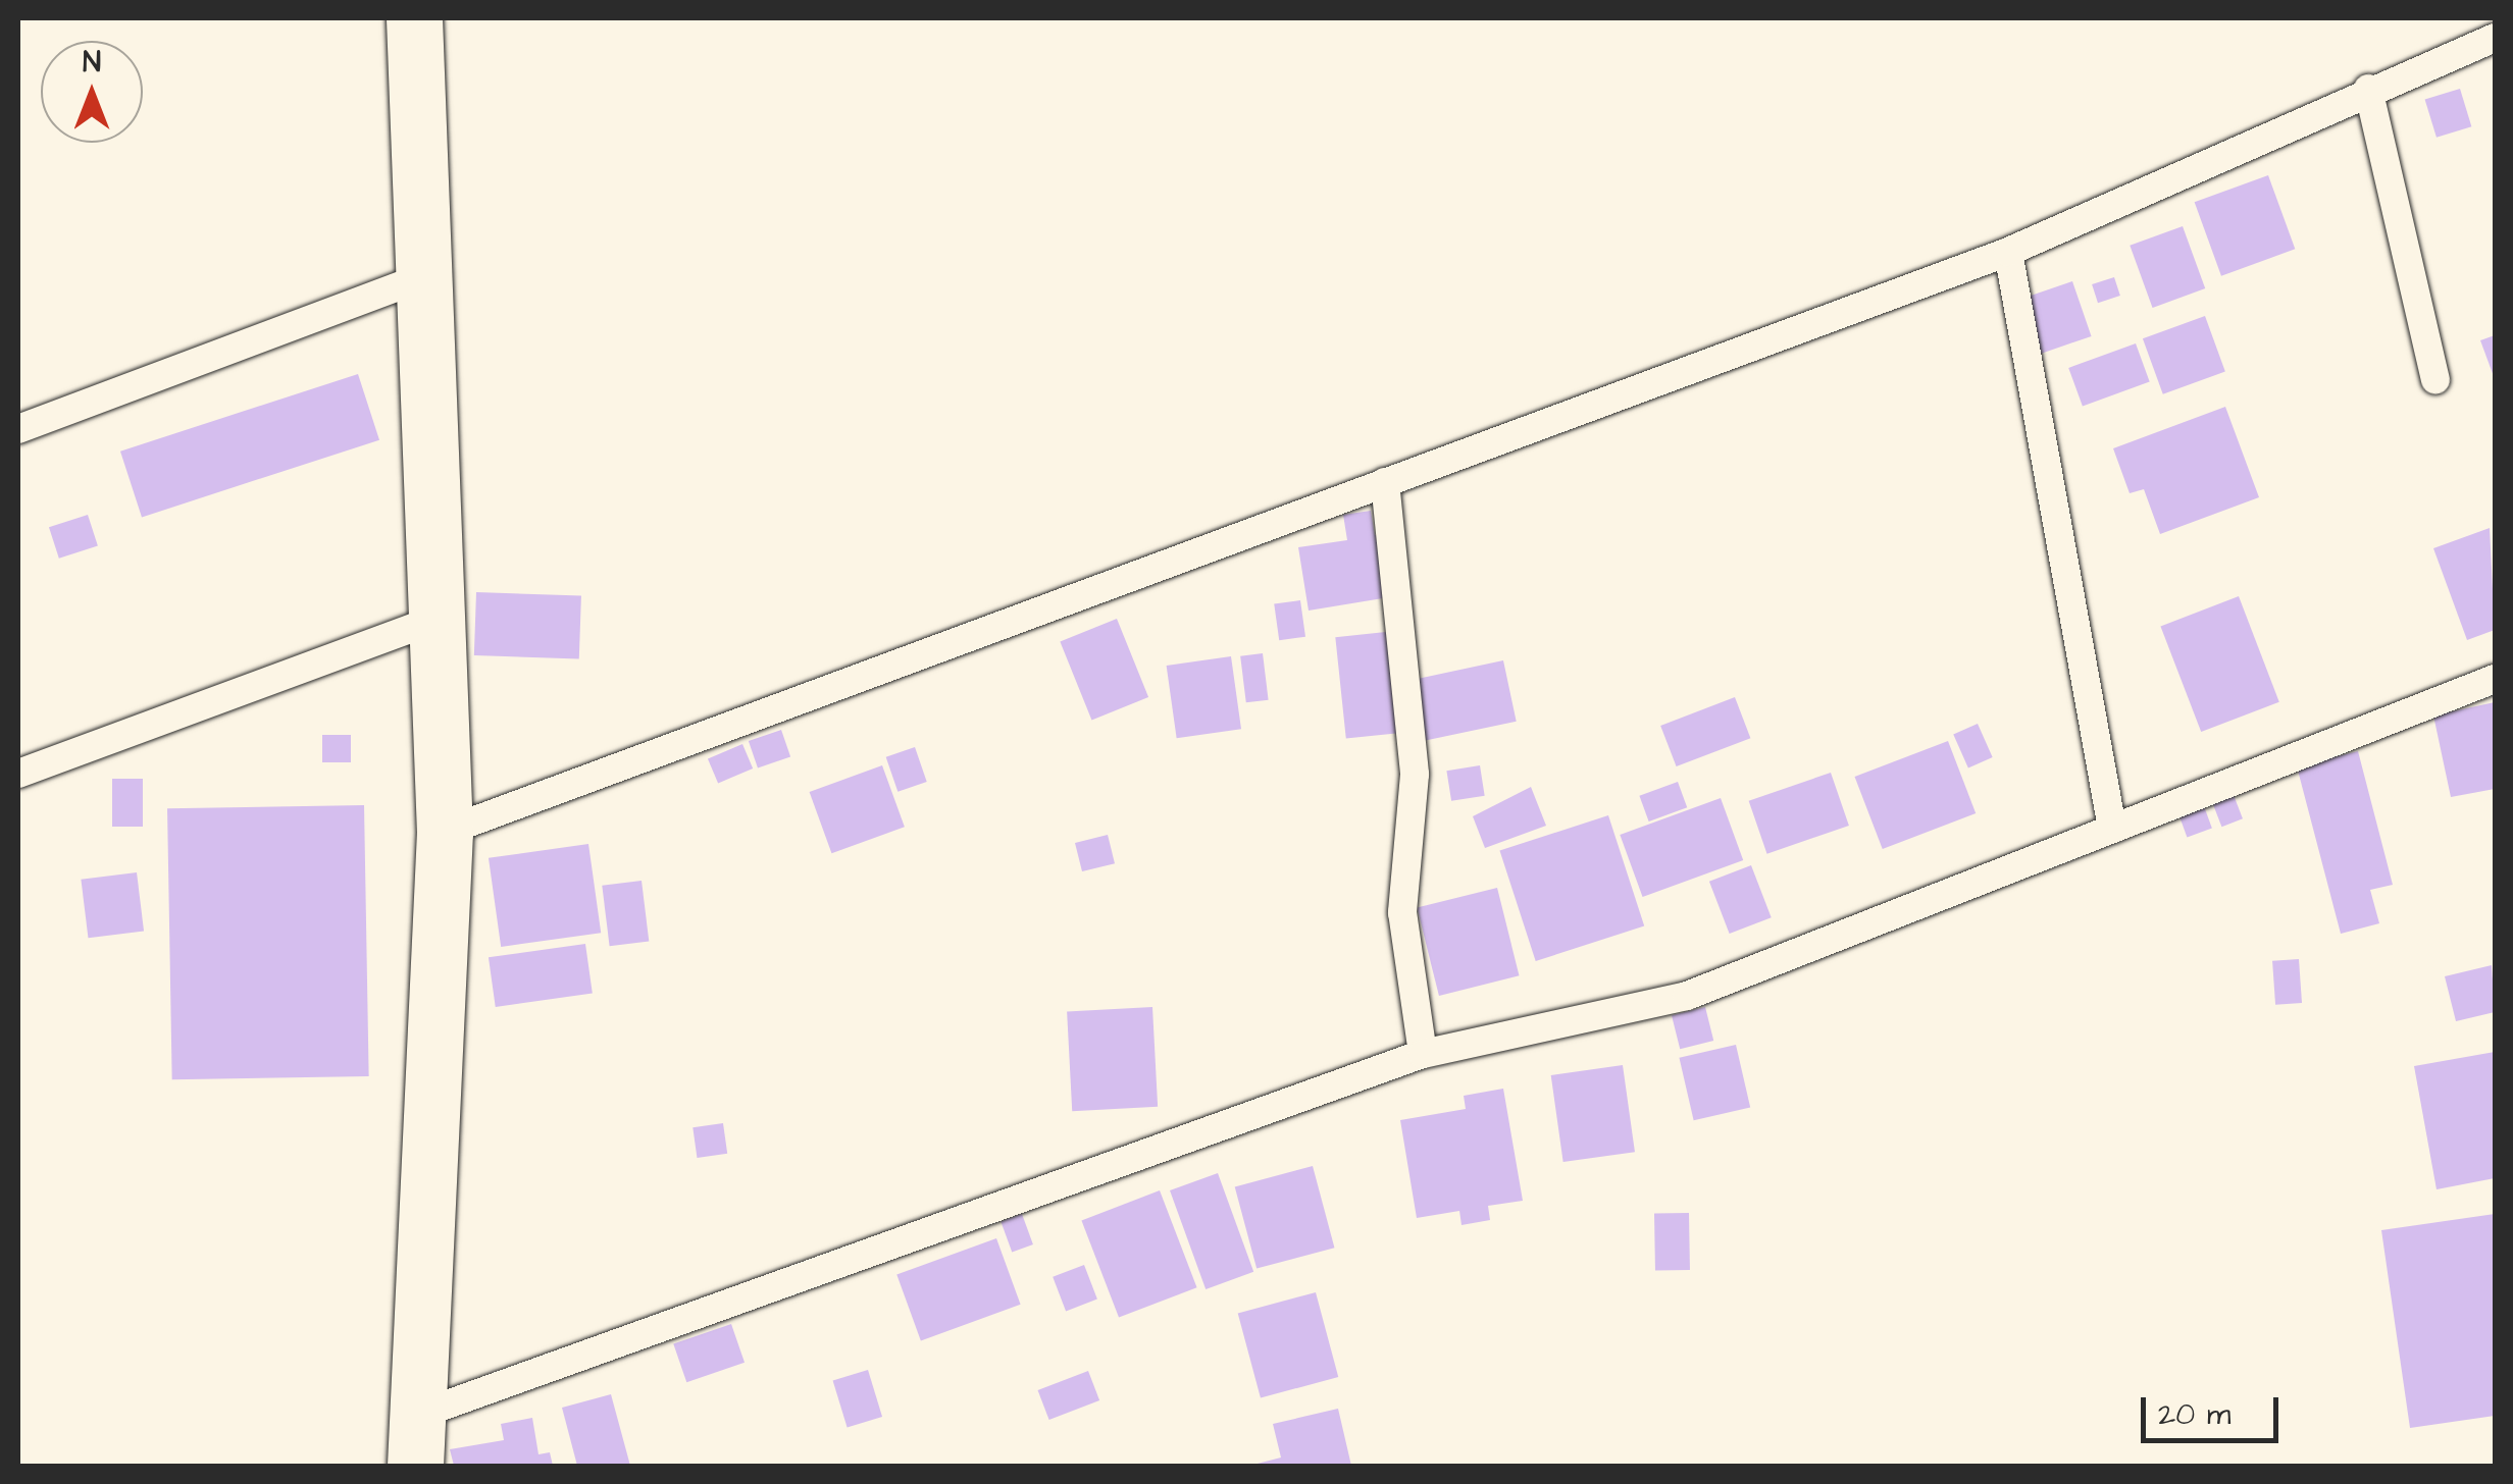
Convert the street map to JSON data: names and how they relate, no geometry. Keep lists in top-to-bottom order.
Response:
{
  "scale_bar": "20 m",
  "north": "top"
}
